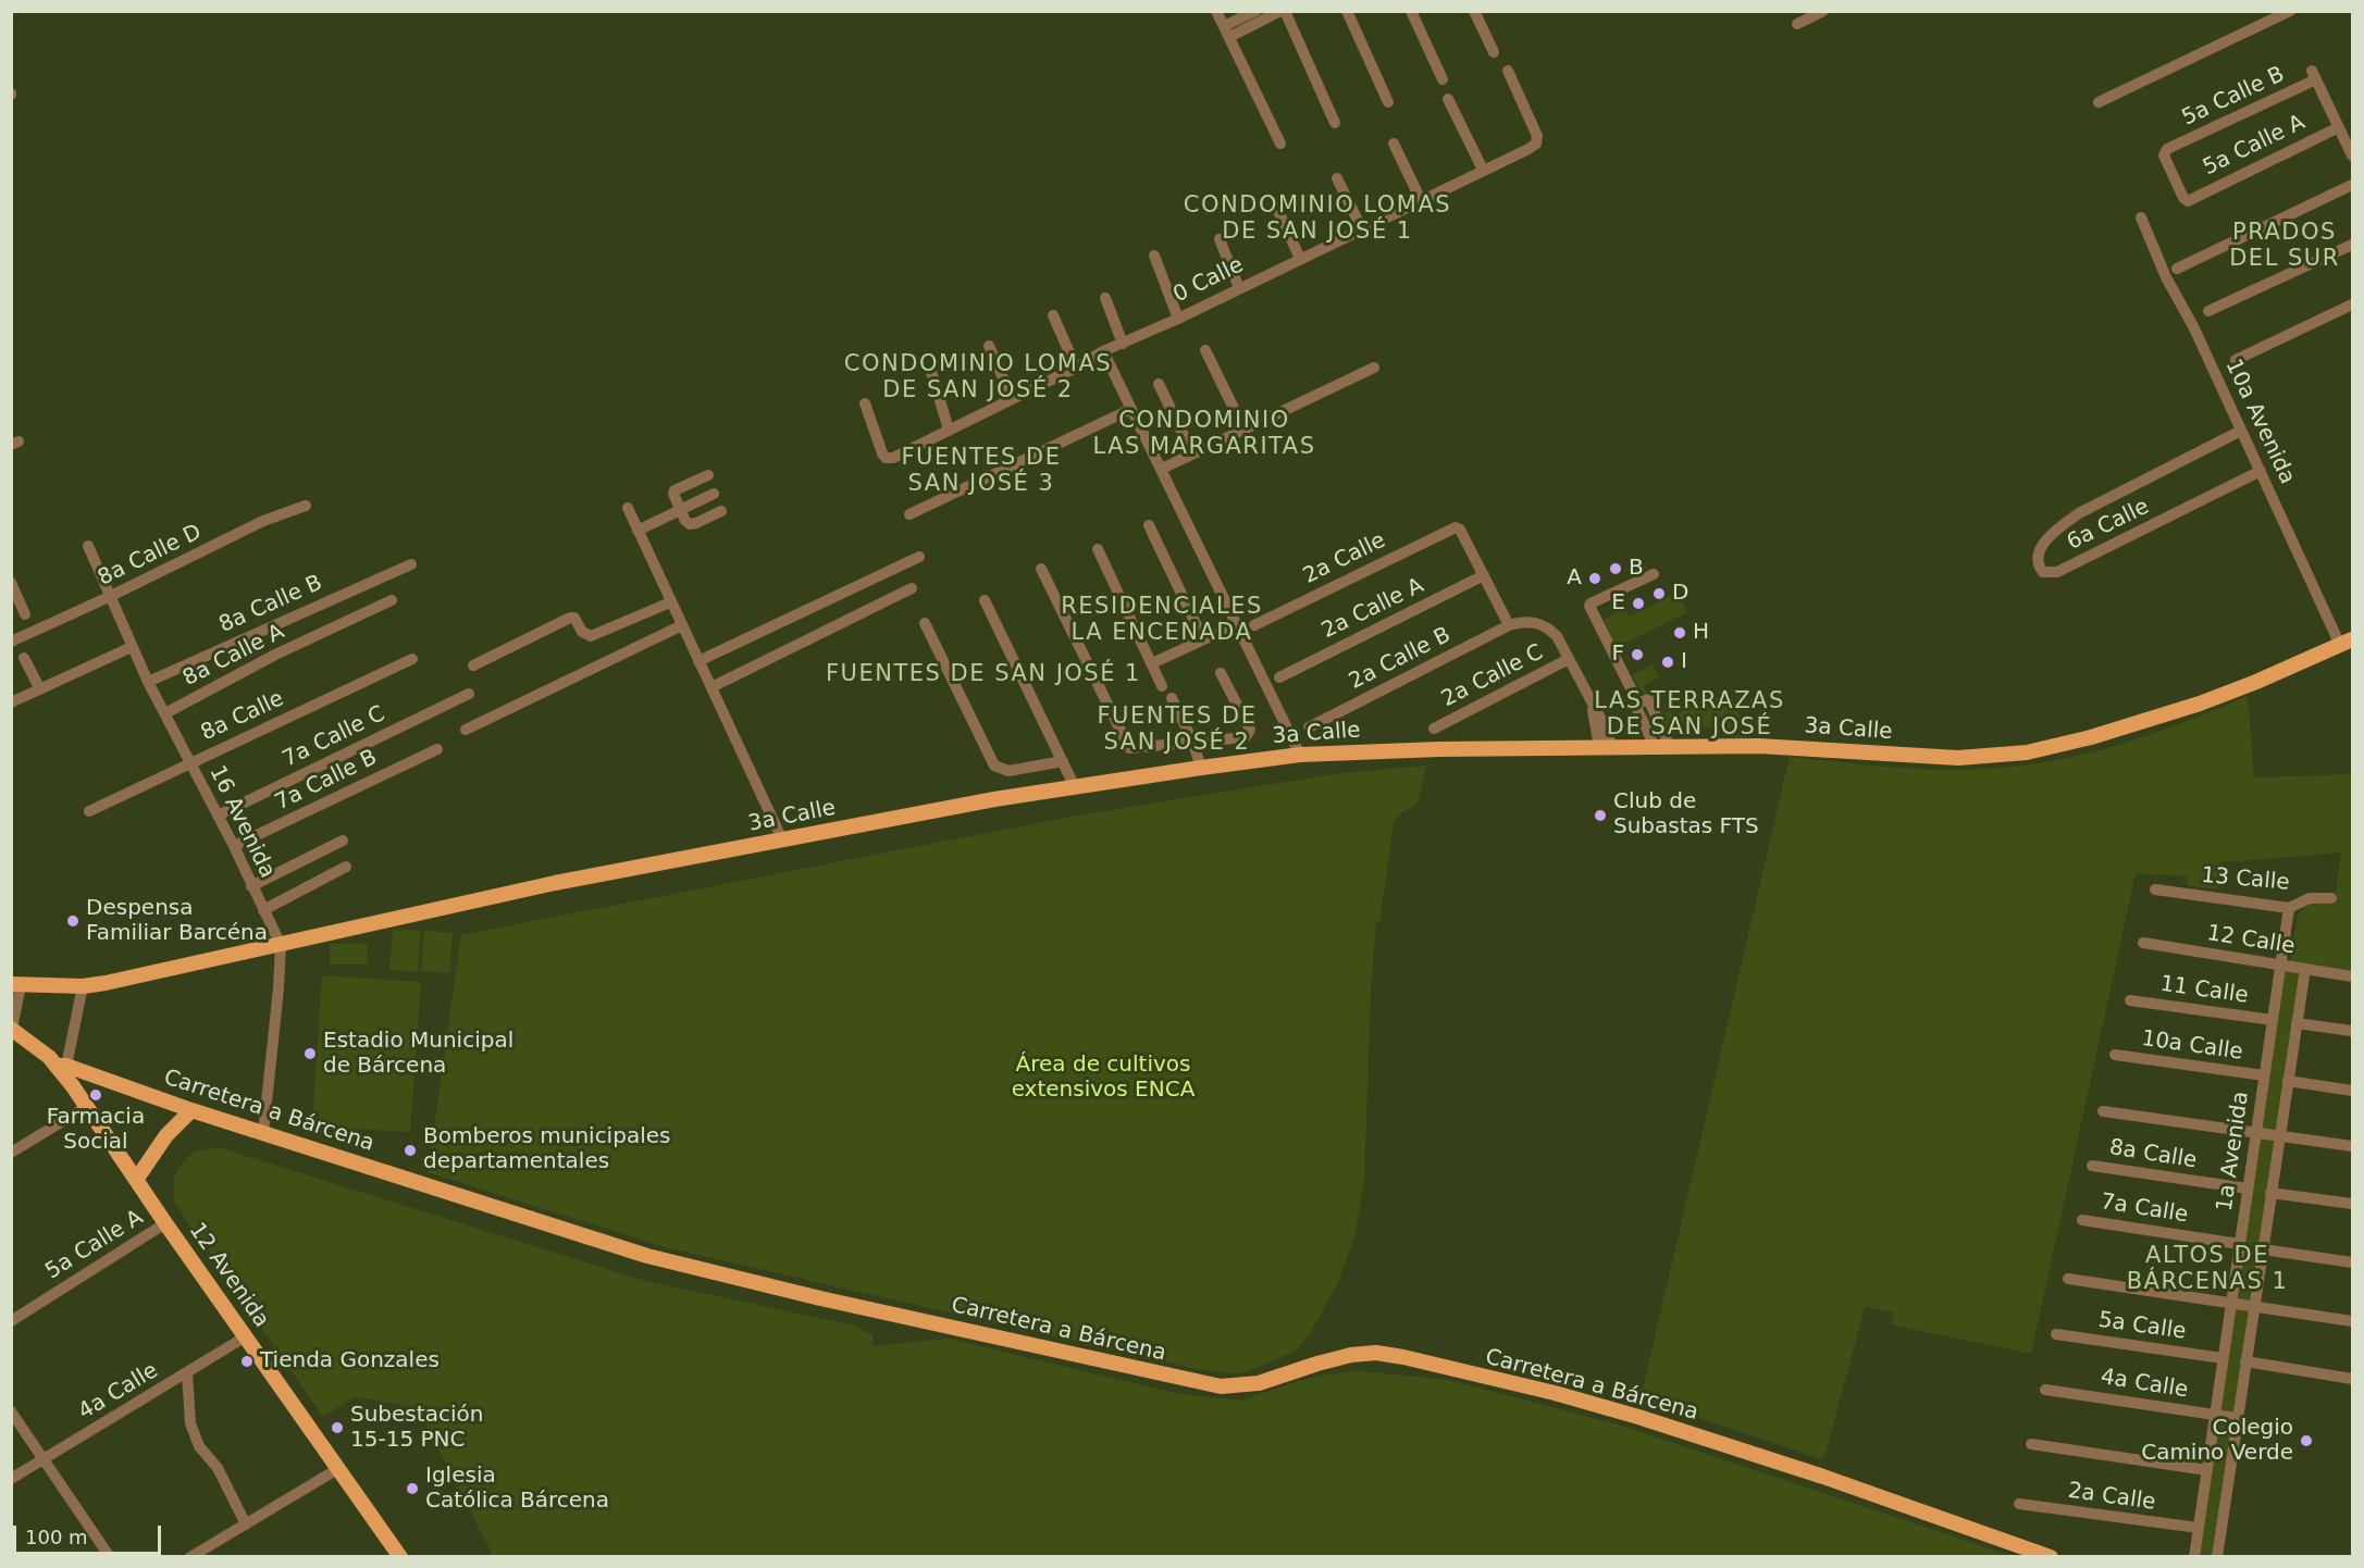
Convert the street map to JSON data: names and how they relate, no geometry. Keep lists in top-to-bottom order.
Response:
{
  "streets": {
    "main road": ["3a Calle", "Carretera a Bárcena", "12 Avenida"],
    "street": [
      "5a Calle B",
      "5a Calle A",
      "0 Calle",
      "10a Avenida",
      "6a Calle",
      "8a Calle D",
      "2a Calle",
      "8a Calle B",
      "2a Calle A",
      "8a Calle A",
      "2a Calle B",
      "2a Calle C",
      "8a Calle",
      "7a Calle C",
      "7a Calle B",
      "16 Avenida",
      "13 Calle",
      "12 Calle",
      "11 Calle",
      "10a Calle",
      "1a Avenida",
      "7a Calle",
      "5a Calle",
      "4a Calle"
    ]
  },
  "crossings": [
    ["5a Calle B", "5a Calle A"],
    ["5a Calle A", "12 Avenida"],
    ["10a Avenida", "6a Calle"],
    ["10a Avenida", "3a Calle"],
    ["8a Calle D", "16 Avenida"],
    ["2a Calle", "2a Calle A"],
    ["2a Calle", "1a Avenida"],
    ["8a Calle B", "16 Avenida"],
    ["8a Calle A", "16 Avenida"],
    ["8a Calle", "16 Avenida"],
    ["8a Calle", "1a Avenida"],
    ["3a Calle", "16 Avenida"],
    ["7a Calle C", "16 Avenida"],
    ["7a Calle B", "16 Avenida"],
    ["16 Avenida", "Carretera a Bárcena"],
    ["13 Calle", "1a Avenida"],
    ["12 Calle", "1a Avenida"],
    ["11 Calle", "1a Avenida"],
    ["10a Calle", "1a Avenida"],
    ["Carretera a Bárcena", "12 Avenida"],
    ["1a Avenida", "7a Calle"],
    ["1a Avenida", "5a Calle"],
    ["1a Avenida", "4a Calle"],
    ["12 Avenida", "4a Calle"]
  ],
  "districts": [
    "CONDOMINIO LOMAS DE SAN JOSÉ 1",
    "PRADOS DEL SUR",
    "CONDOMINIO LOMAS DE SAN JOSÉ 2",
    "CONDOMINIO LAS MARGARITAS",
    "FUENTES DE SAN JOSÉ 3",
    "RESIDENCIALES LA ENCENADA",
    "FUENTES DE SAN JOSÉ 1",
    "LAS TERRAZAS DE SAN JOSÉ",
    "FUENTES DE SAN JOSÉ 2",
    "ALTOS DE BÁRCENAS 1"
  ],
  "parks": ["Área de cultivos extensivos ENCA"],
  "places": [
    "B",
    "A",
    "D",
    "E",
    "H",
    "F",
    "I",
    "Club de Subastas FTS",
    "Despensa Familiar Barcéna",
    "Estadio Municipal de Bárcena",
    "Farmacia Social",
    "Bomberos municipales departamentales",
    "Tienda Gonzales",
    "Subestación 15-15 PNC",
    "Colegio Camino Verde",
    "Iglesia Católica Bárcena"
  ],
  "scale_bar": "100 m"
}
